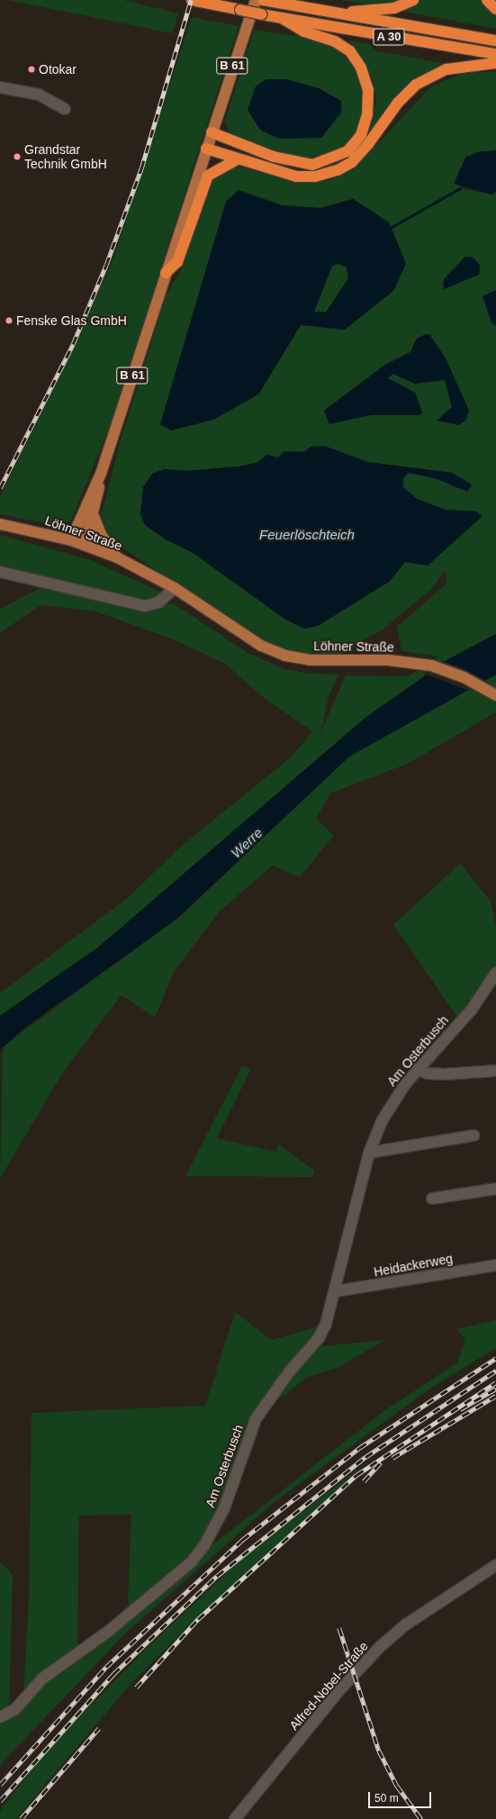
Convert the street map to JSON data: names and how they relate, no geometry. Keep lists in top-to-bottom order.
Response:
{
  "streets": {
    "highway": ["A 30"],
    "main road": ["B 61", "Löhner Straße"],
    "street": ["Am Osterbusch", "Heidackerweg", "Alfred-Nobel-Straße"]
  },
  "crossings": [
    ["B 61", "Löhner Straße"],
    ["Am Osterbusch", "Heidackerweg"]
  ],
  "water": ["Feuerlöschteich", "Werre"],
  "places": ["Otokar", "Grandstar Technik GmbH", "Fenske Glas GmbH"],
  "scale_bar": "50 m"
}
